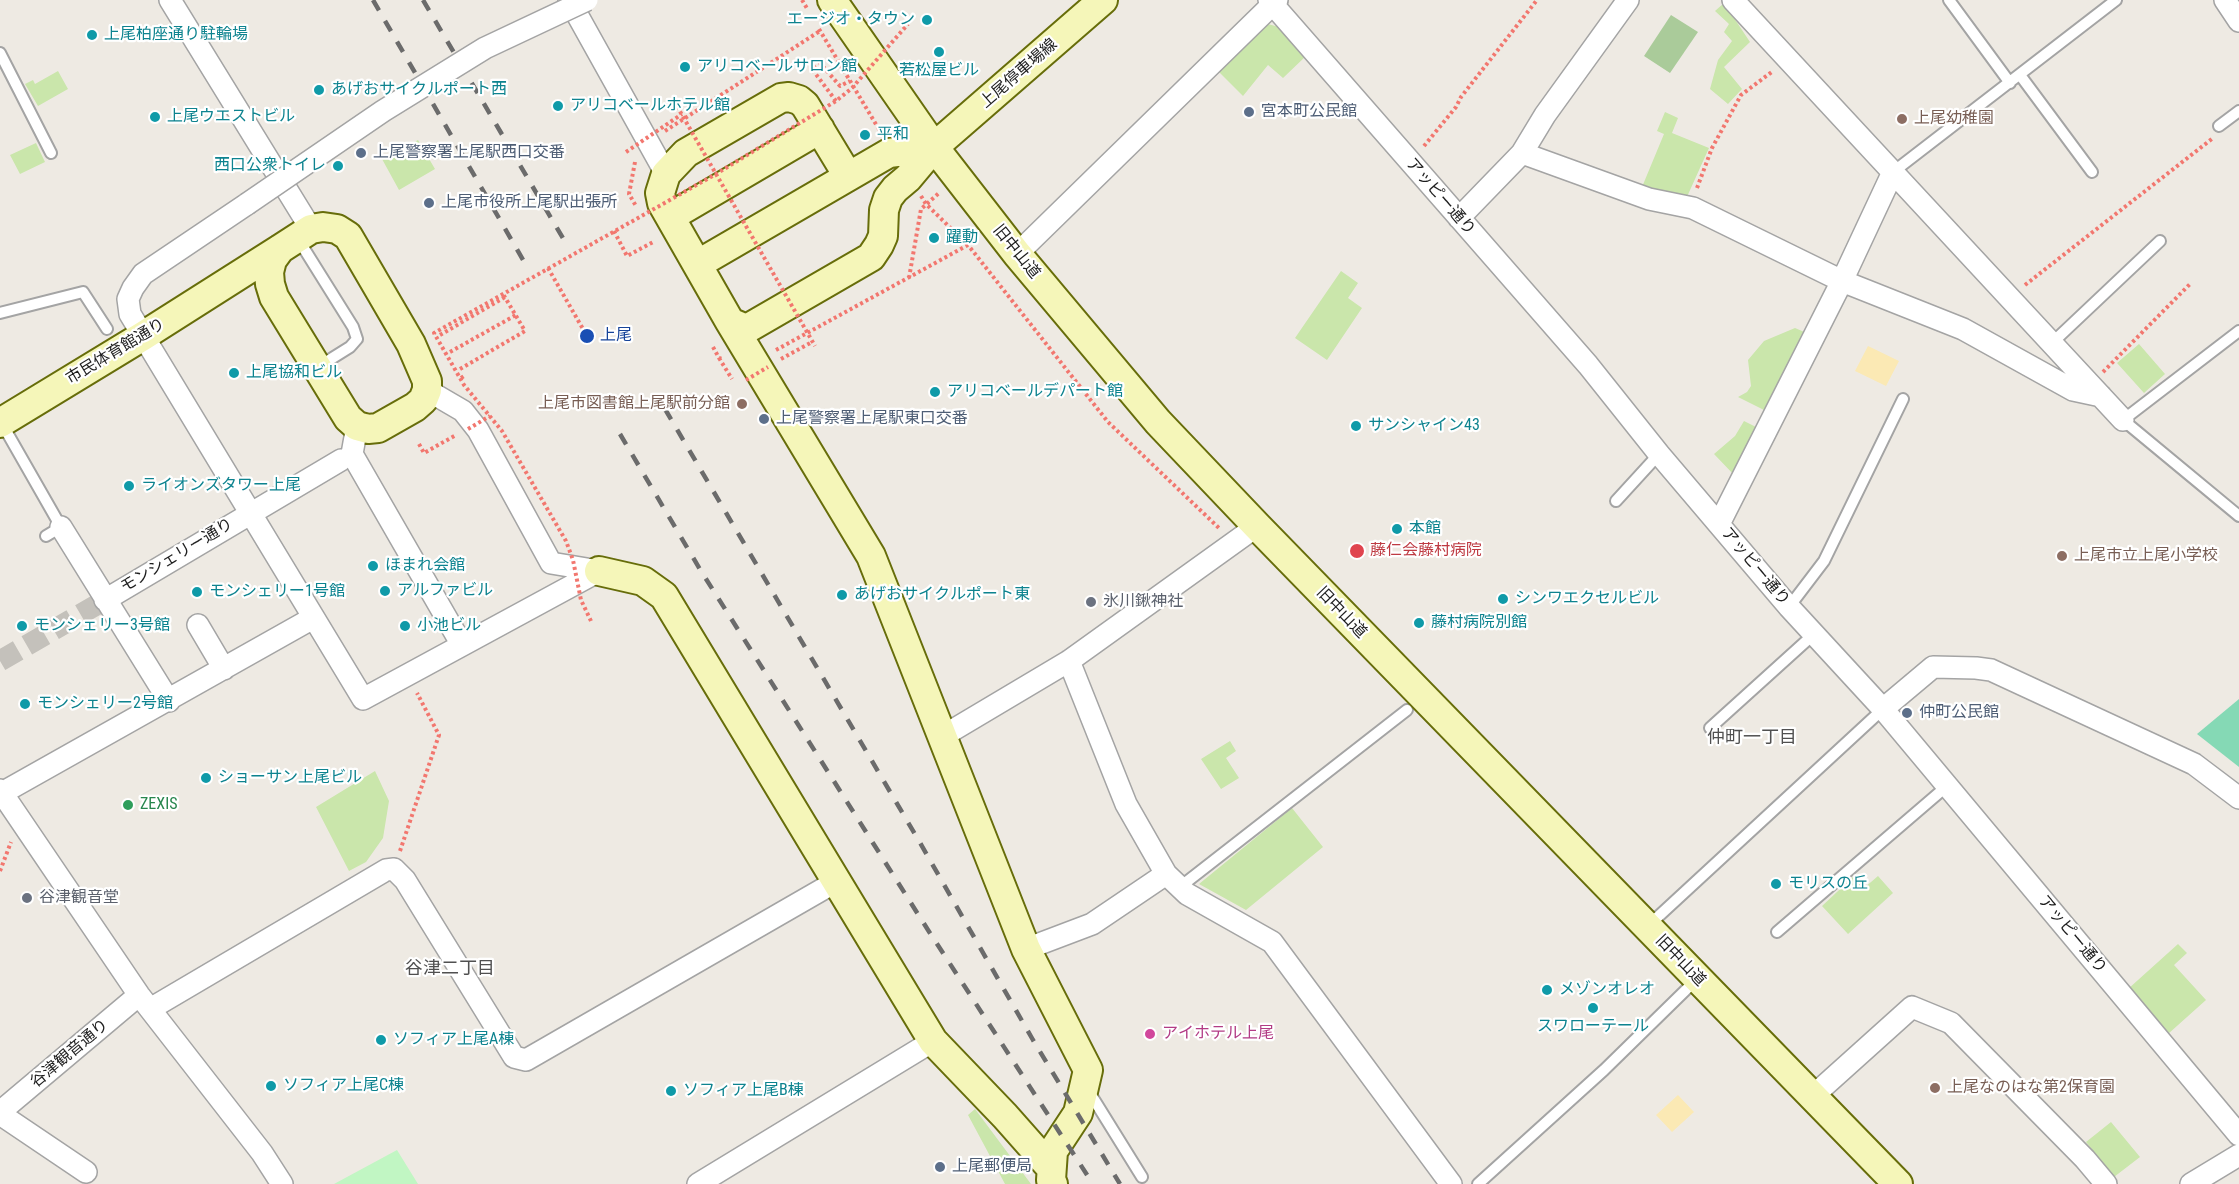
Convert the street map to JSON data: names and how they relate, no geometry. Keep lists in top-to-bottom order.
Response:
{
  "streets": {
    "street": [
      "上尾停車場線",
      "アッピー通り",
      "旧中山道",
      "市民体育館通り",
      "モンシェリー通り",
      "谷津観音通り"
    ]
  },
  "crossings": [
    ["上尾停車場線", "旧中山道"]
  ],
  "districts": ["仲町一丁目", "谷津二丁目"],
  "places": [
    "エージオ・タウン",
    "上尾柏座通り駐輪場",
    "若松屋ビル",
    "アリコベールサロン館",
    "あげおサイクルポート西",
    "アリコベールホテル館",
    "宮本町公民館",
    "上尾ウエストビル",
    "上尾幼稚園",
    "平和",
    "上尾警察署上尾駅西口交番",
    "西口公衆トイレ",
    "上尾市役所上尾駅出張所",
    "躍動",
    "上尾",
    "上尾協和ビル",
    "アリコベールデパート館",
    "上尾市図書館上尾駅前分館",
    "上尾警察署上尾駅東口交番",
    "サンシャイン43",
    "ライオンズタワー上尾",
    "本館",
    "藤仁会藤村病院",
    "上尾市立上尾小学校",
    "ほまれ会館",
    "アルファビル",
    "モンシェリー1号館",
    "あげおサイクルポート東",
    "シンワエクセルビル",
    "氷川鍬神社",
    "藤村病院別館",
    "モンシェリー3号館",
    "小池ビル",
    "モンシェリー2号館",
    "仲町公民館",
    "ショーサン上尾ビル",
    "ZEXIS",
    "モリスの丘",
    "谷津観音堂",
    "メゾンオレオ",
    "スワローテール",
    "アイホテル上尾",
    "ソフィア上尾A棟",
    "ソフィア上尾C棟",
    "上尾なのはな第2保育園",
    "ソフィア上尾B棟",
    "上尾郵便局"
  ]
}
